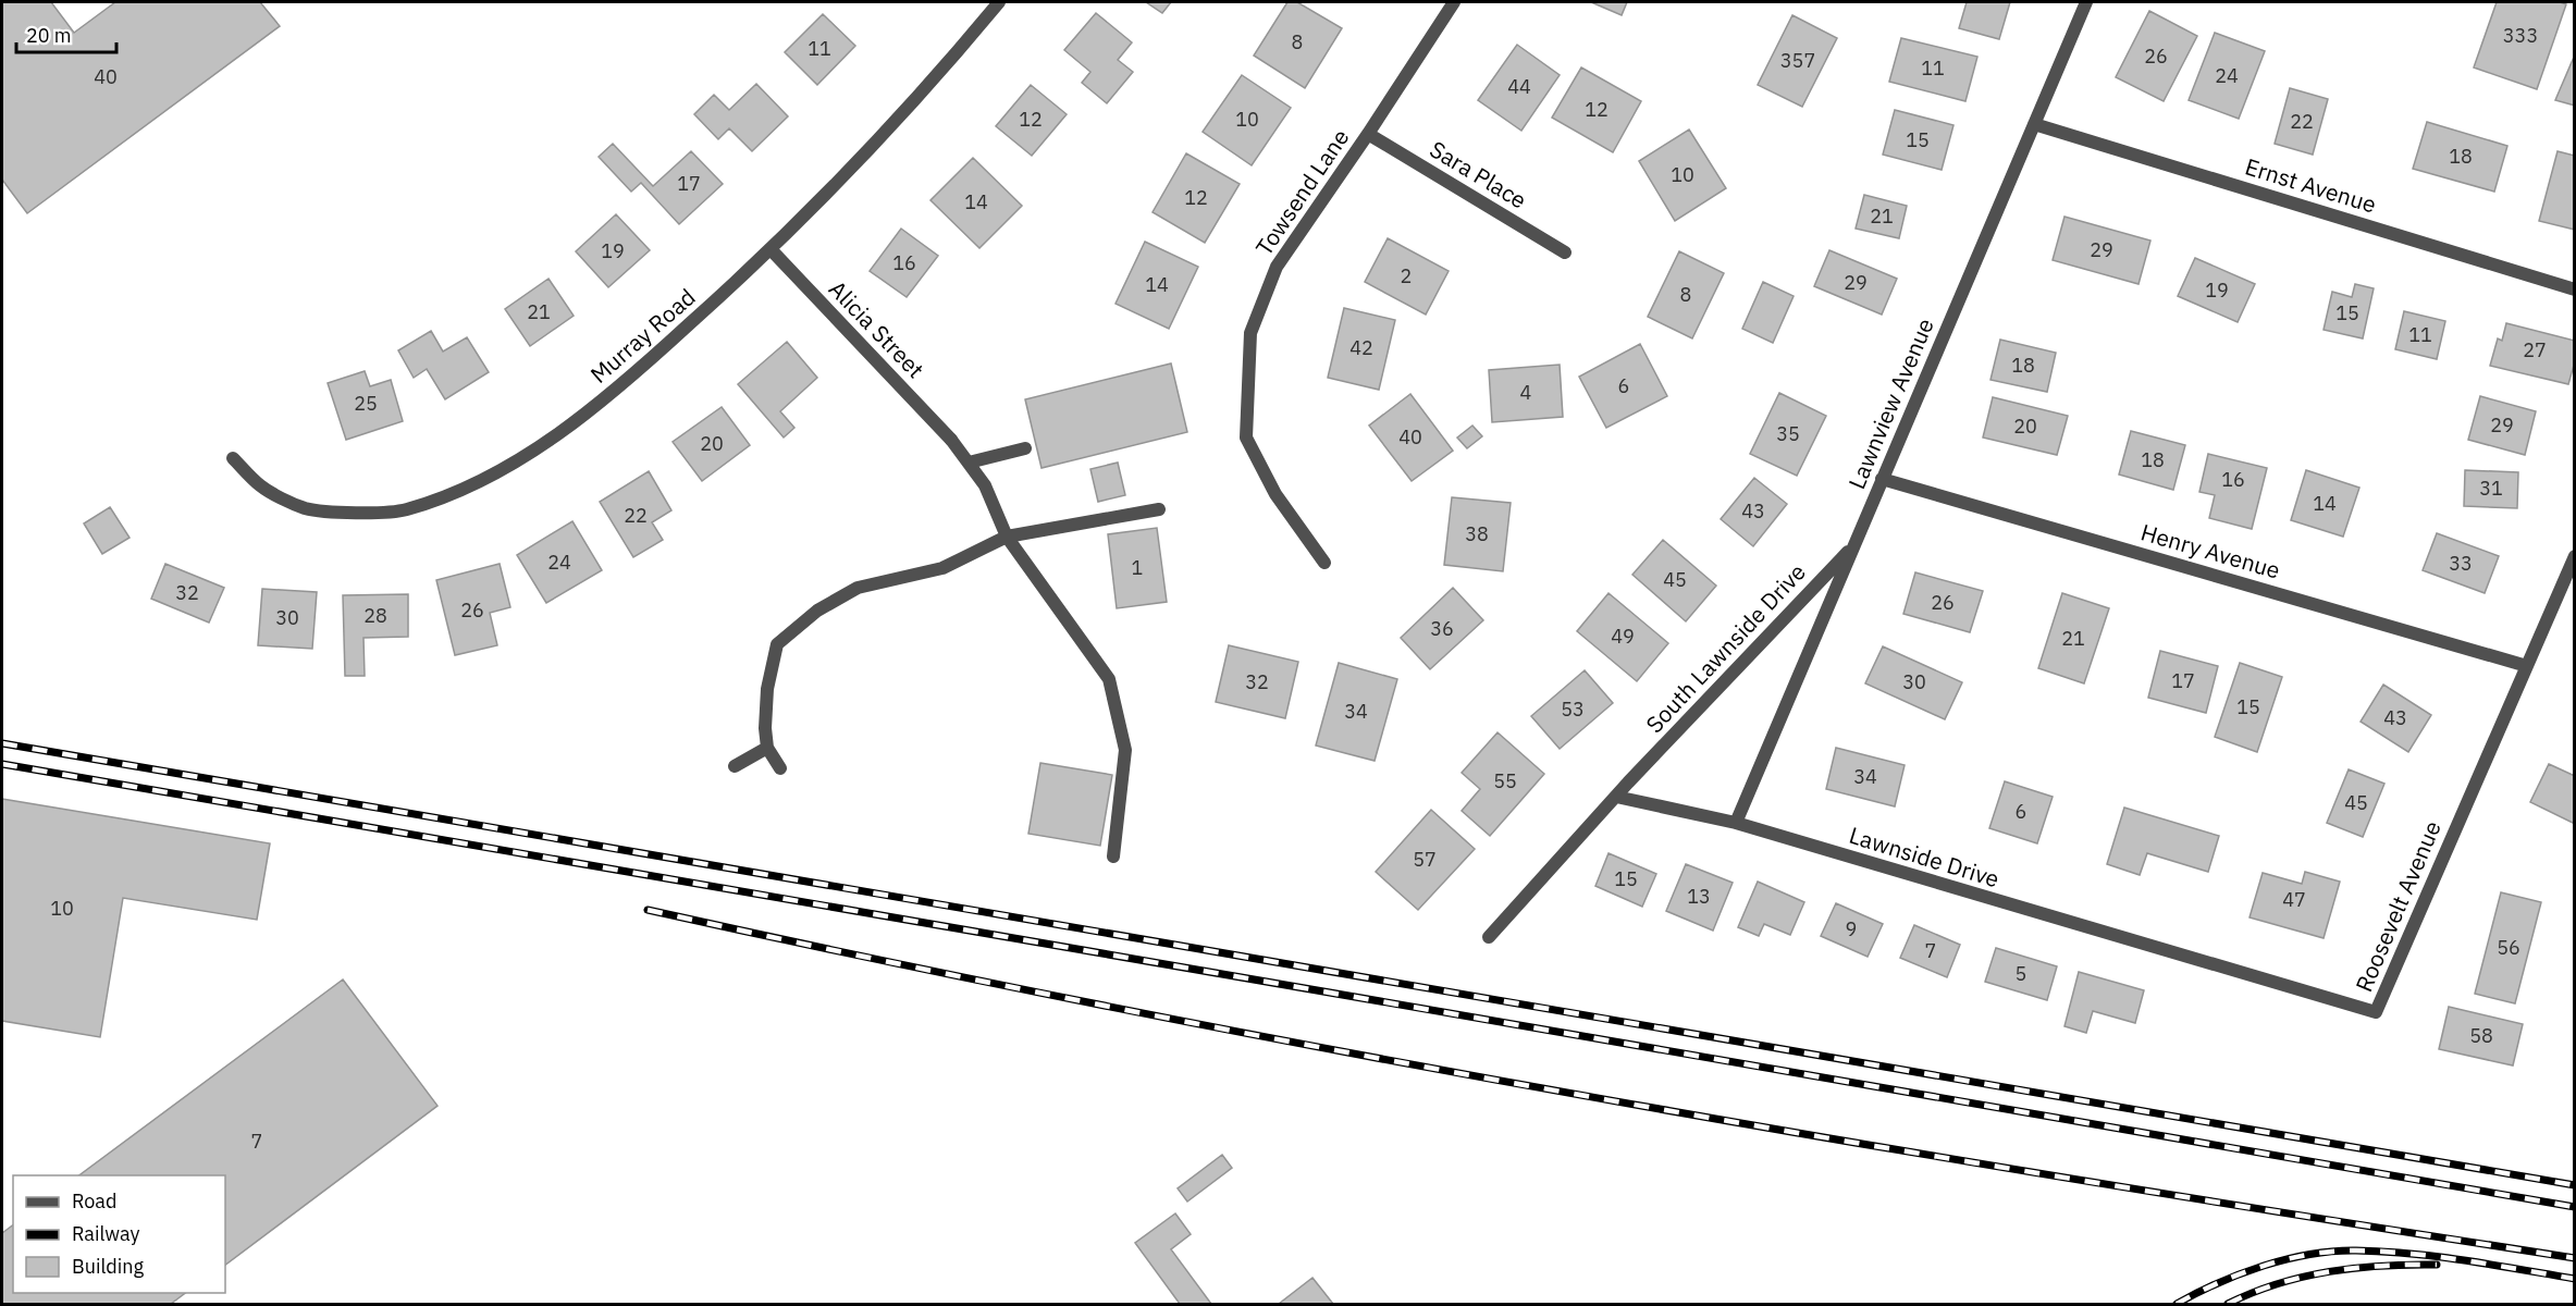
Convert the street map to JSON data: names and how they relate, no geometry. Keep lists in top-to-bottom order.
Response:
{
  "streets": {
    "street": [
      "Sara Place",
      "Ernst Avenue",
      "Towsend Lane",
      "Alicia Street",
      "Murray Road",
      "Lawnview Avenue",
      "Henry Avenue",
      "South Lawnside Drive",
      "Lawnside Drive",
      "Roosevelt Avenue"
    ]
  },
  "crossings": [
    ["Sara Place", "Towsend Lane"],
    ["Ernst Avenue", "Lawnview Avenue"],
    ["Alicia Street", "Murray Road"],
    ["Lawnview Avenue", "Henry Avenue"],
    ["Lawnview Avenue", "South Lawnside Drive"],
    ["Lawnview Avenue", "Lawnside Drive"],
    ["Henry Avenue", "Roosevelt Avenue"],
    ["South Lawnside Drive", "Lawnside Drive"],
    ["Lawnside Drive", "Roosevelt Avenue"]
  ],
  "house_numbers": [
    "333",
    "8",
    "11",
    "26",
    "357",
    "11",
    "24",
    "40",
    "44",
    "12",
    "12",
    "10",
    "22",
    "15",
    "18",
    "10",
    "17",
    "12",
    "14",
    "21",
    "29",
    "19",
    "16",
    "2",
    "29",
    "14",
    "19",
    "8",
    "21",
    "15",
    "11",
    "42",
    "27",
    "18",
    "6",
    "4",
    "25",
    "29",
    "20",
    "35",
    "40",
    "20",
    "18",
    "16",
    "31",
    "14",
    "43",
    "22",
    "38",
    "24",
    "33",
    "1",
    "45",
    "32",
    "26",
    "26",
    "28",
    "30",
    "36",
    "49",
    "21",
    "17",
    "32",
    "30",
    "15",
    "53",
    "34",
    "43",
    "34",
    "55",
    "45",
    "6",
    "57",
    "15",
    "13",
    "47",
    "10",
    "9",
    "56",
    "7",
    "5",
    "58",
    "7"
  ],
  "legend": ["Road", "Railway", "Building"],
  "scale_bar": "20 m"
}
